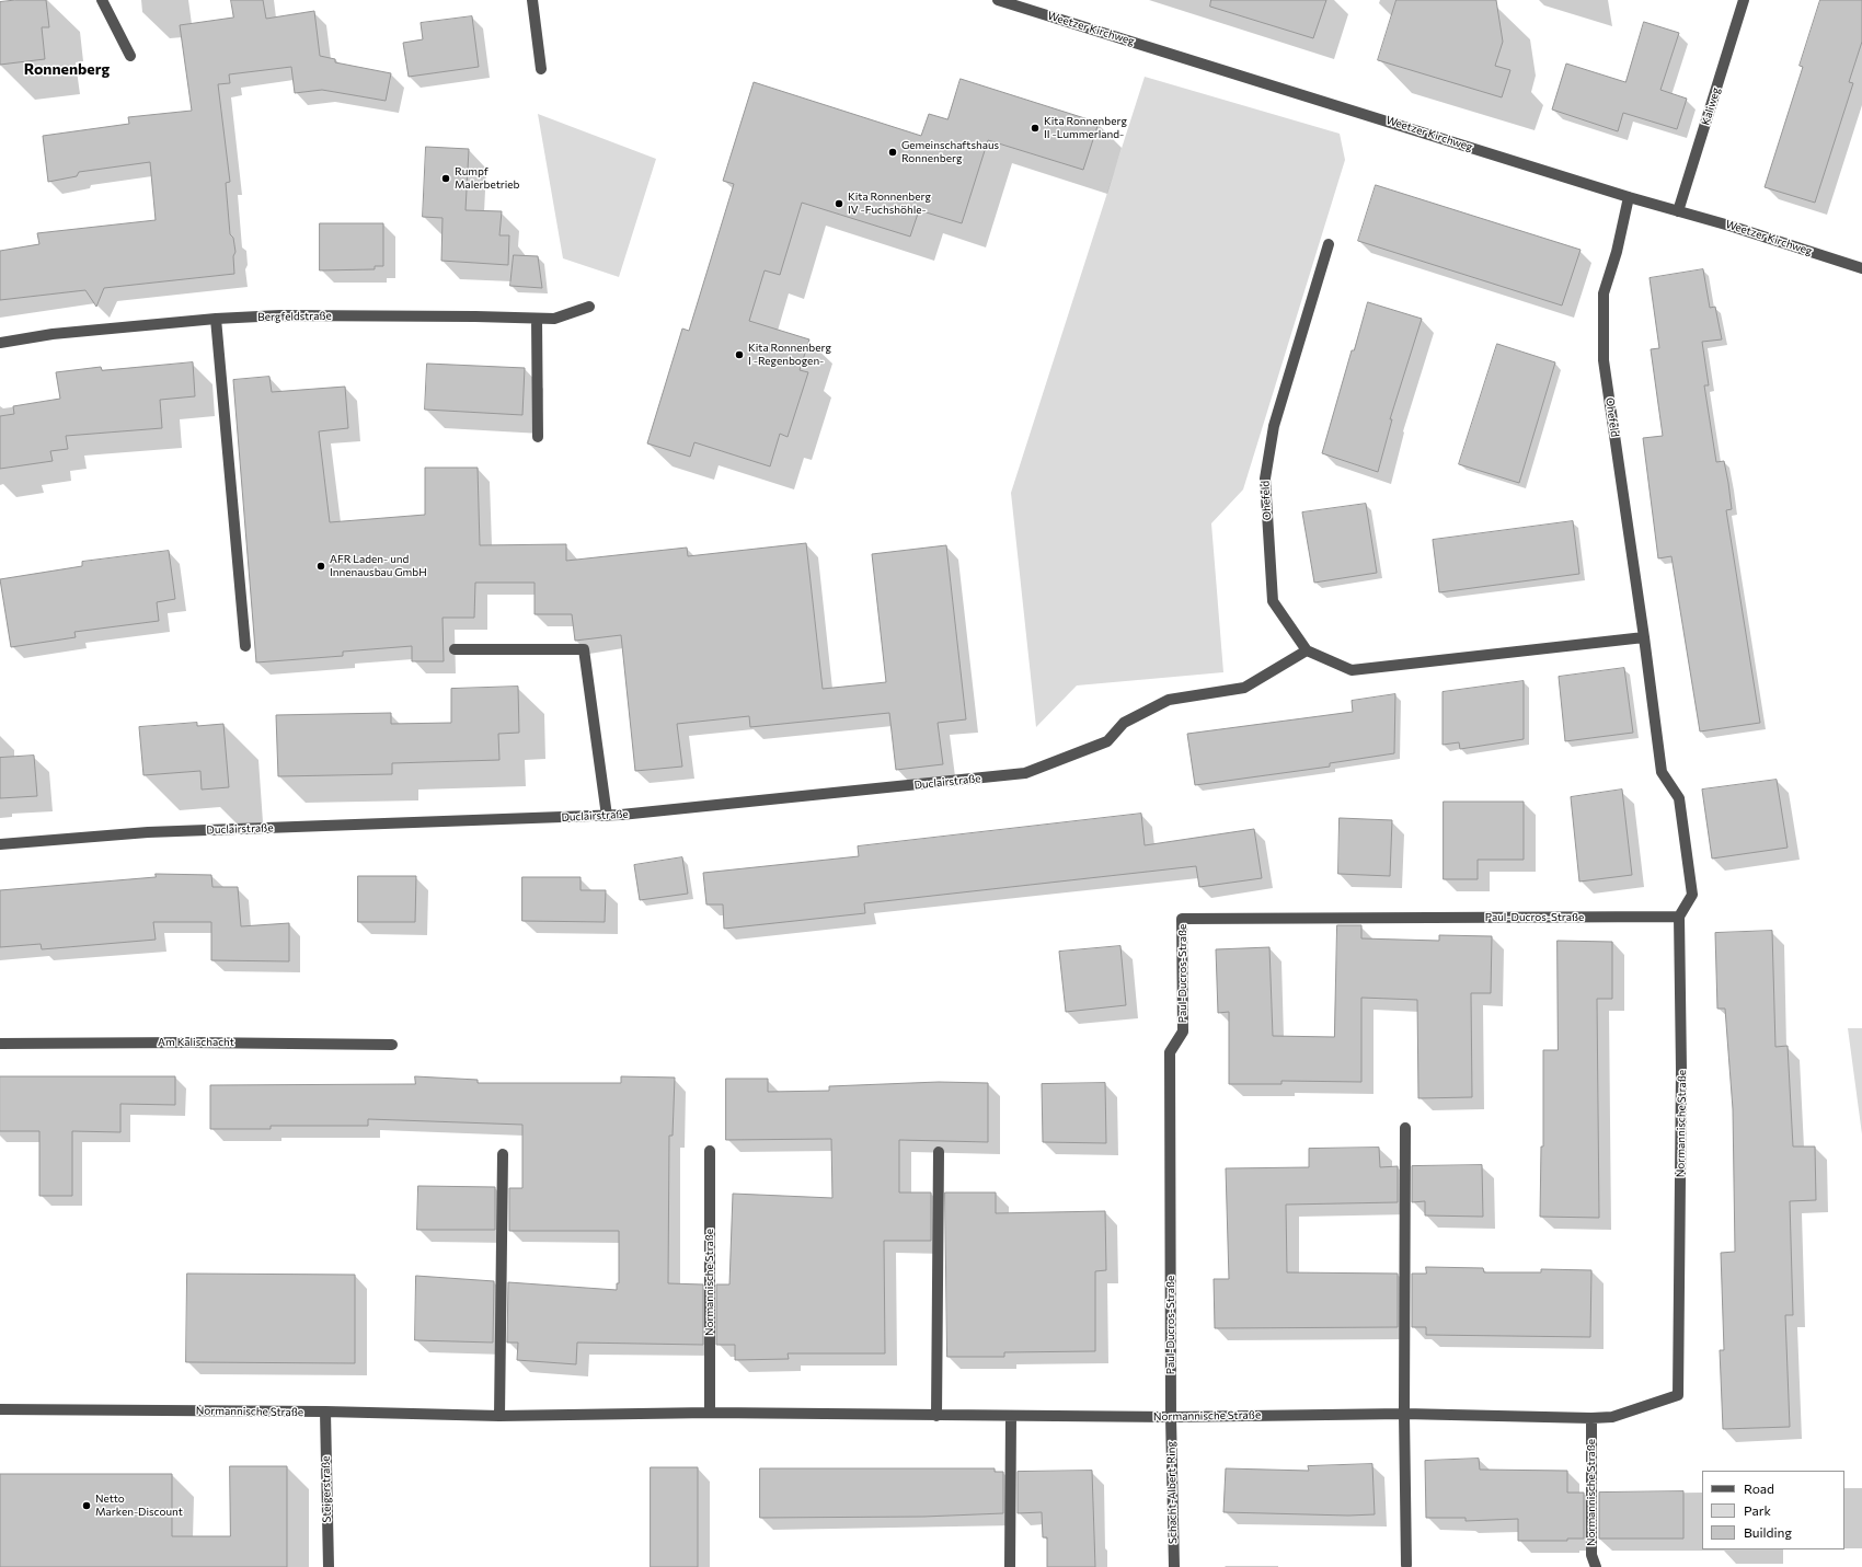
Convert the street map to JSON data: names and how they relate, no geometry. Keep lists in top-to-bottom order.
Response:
{
  "streets": {
    "street": [
      "Weetzer Kirchweg",
      "Kaliweg",
      "Bergfeldstraße",
      "Ohefeld",
      "Duclairstraße",
      "Paul-Ducros-Straße",
      "Am Kalischacht",
      "Normannische Straße",
      "Steigerstraße",
      "Schacht-Albert-Ring"
    ]
  },
  "crossings": [
    ["Weetzer Kirchweg", "Kaliweg"],
    ["Weetzer Kirchweg", "Ohefeld"],
    ["Ohefeld", "Duclairstraße"],
    ["Ohefeld", "Paul-Ducros-Straße"],
    ["Ohefeld", "Normannische Straße"],
    ["Paul-Ducros-Straße", "Normannische Straße"],
    ["Paul-Ducros-Straße", "Schacht-Albert-Ring"],
    ["Normannische Straße", "Steigerstraße"],
    ["Normannische Straße", "Schacht-Albert-Ring"]
  ],
  "districts": ["Ronnenberg"],
  "places": [
    "Kita Ronnenberg II -Lummerland-",
    "Gemeinschaftshaus Ronnenberg",
    "Rumpf Malerbetrieb",
    "Kita Ronnenberg IV -Fuchshöhle-",
    "Kita Ronnenberg I -Regenbogen-",
    "AFR Laden- und Innenausbau GmbH",
    "Netto Marken-Discount"
  ],
  "legend": ["Road", "Park", "Building"]
}
